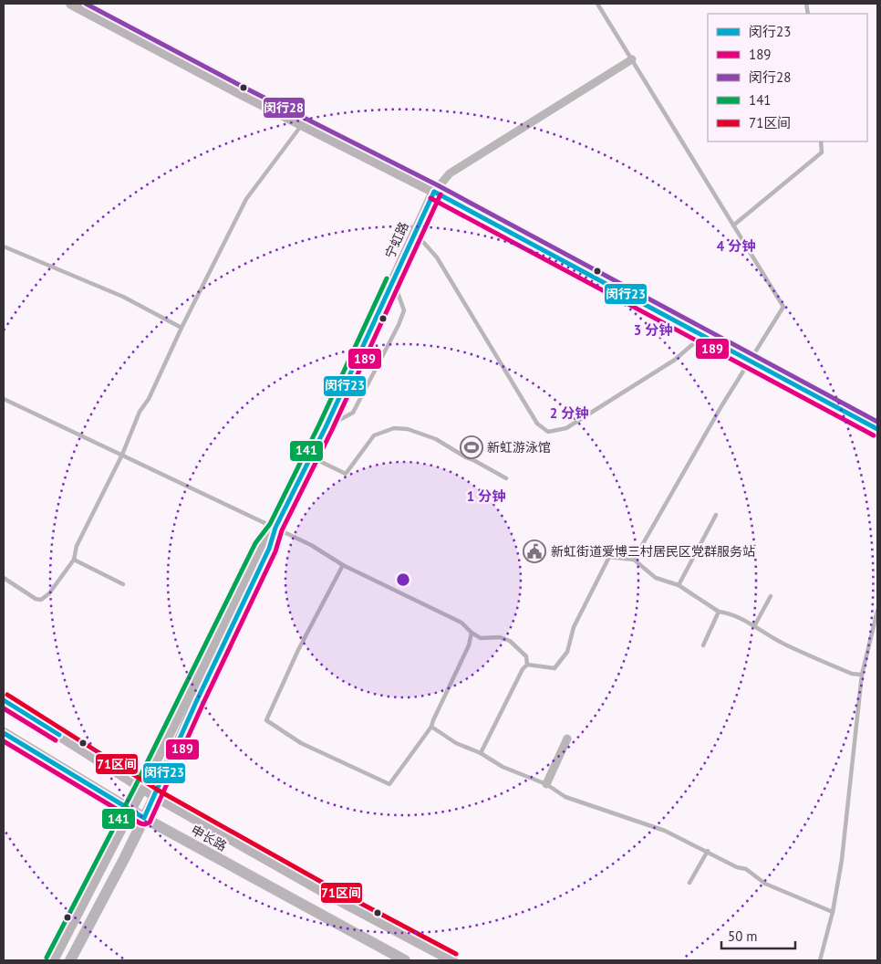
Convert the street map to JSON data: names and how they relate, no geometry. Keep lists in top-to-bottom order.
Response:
{
  "streets": {
    "main road": ["宁虹路", "申长路"]
  },
  "crossings": [
    ["宁虹路", "申长路"]
  ],
  "places": {
    "sports": ["新虹游泳馆"],
    "public building": ["新虹街道爱博三村居民区党群服务站"]
  },
  "lines": [
    "transit line 闵行28",
    "transit line 闵行23",
    "transit line 189",
    "transit line 141",
    "transit line 71区间"
  ],
  "legend": [
    "闵行23",
    "189",
    "闵行28",
    "141",
    "71区间"
  ],
  "scale_bar": "50 m",
  "rings": [
    "4 分钟",
    "3 分钟",
    "2 分钟",
    "1 分钟"
  ]
}
